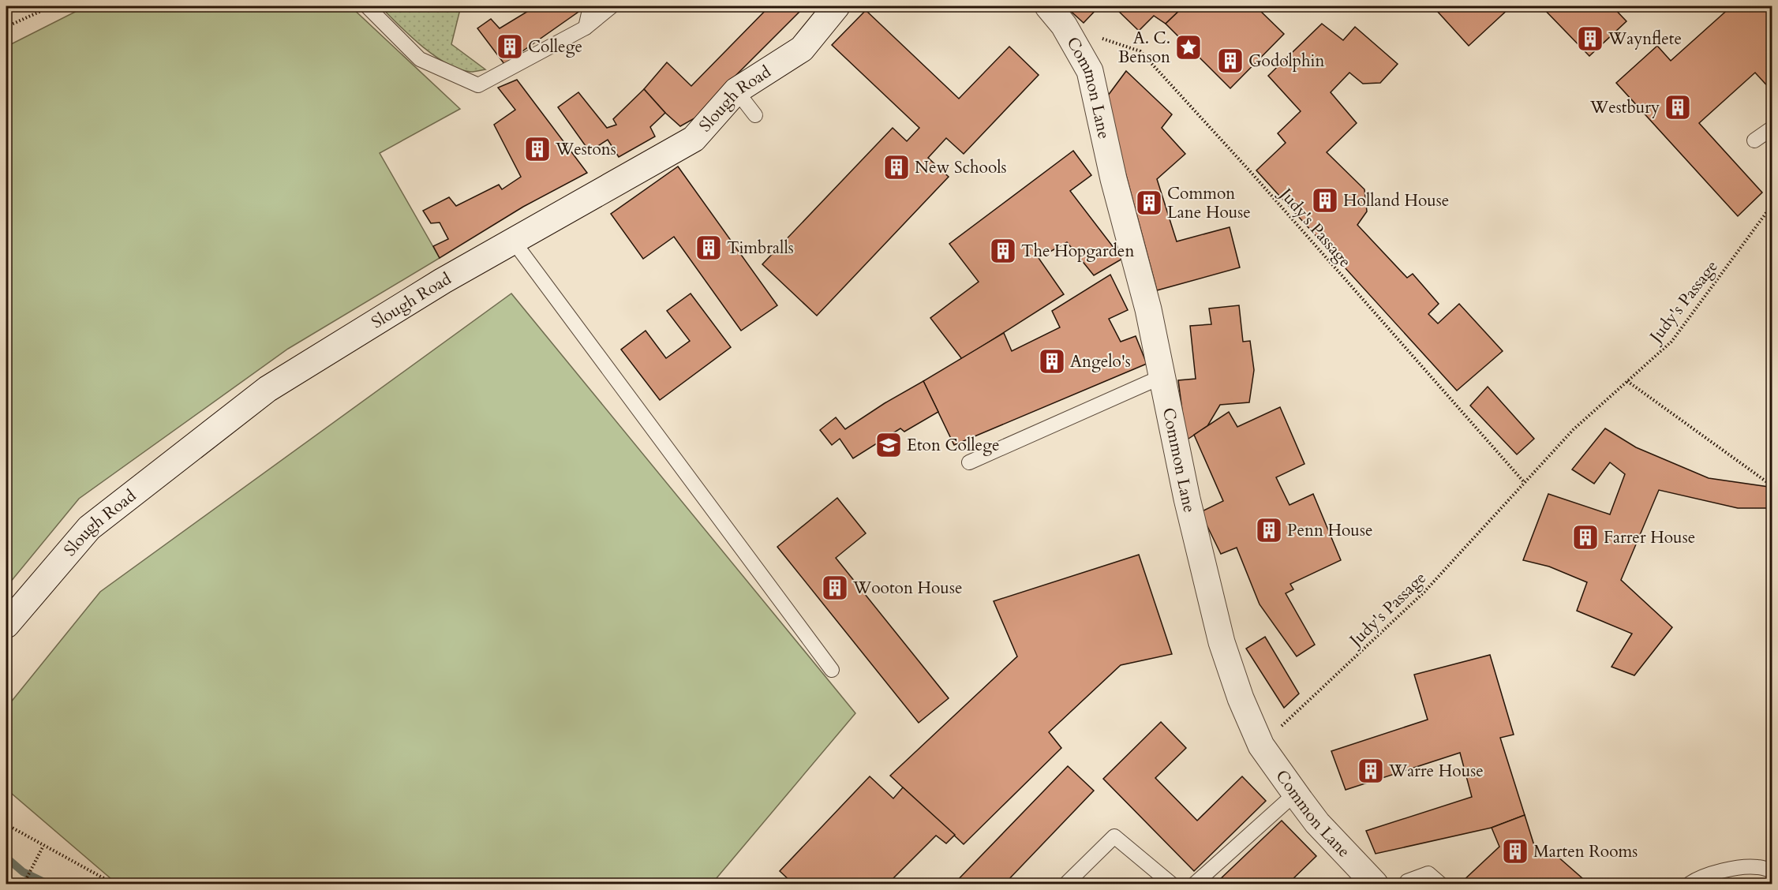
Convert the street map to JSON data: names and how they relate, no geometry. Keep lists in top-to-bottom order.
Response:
{
  "streets": {
    "main road": ["Common Lane", "Slough Road"],
    "path": ["Judy's Passage"]
  },
  "crossings": [
    ["Common Lane", "Judy's Passage"]
  ],
  "places": {
    "building": [
      "Waynflete",
      "College",
      "Godolphin",
      "Westbury",
      "Westons",
      "New Schools",
      "Holland House",
      "Common Lane House",
      "Timbralls",
      "The Hopgarden",
      "Angelo's",
      "Penn House",
      "Farrer House",
      "Wooton House",
      "Warre House",
      "Marten Rooms"
    ],
    "place": ["A. C. Benson"],
    "school or university": ["Eton College"]
  }
}
